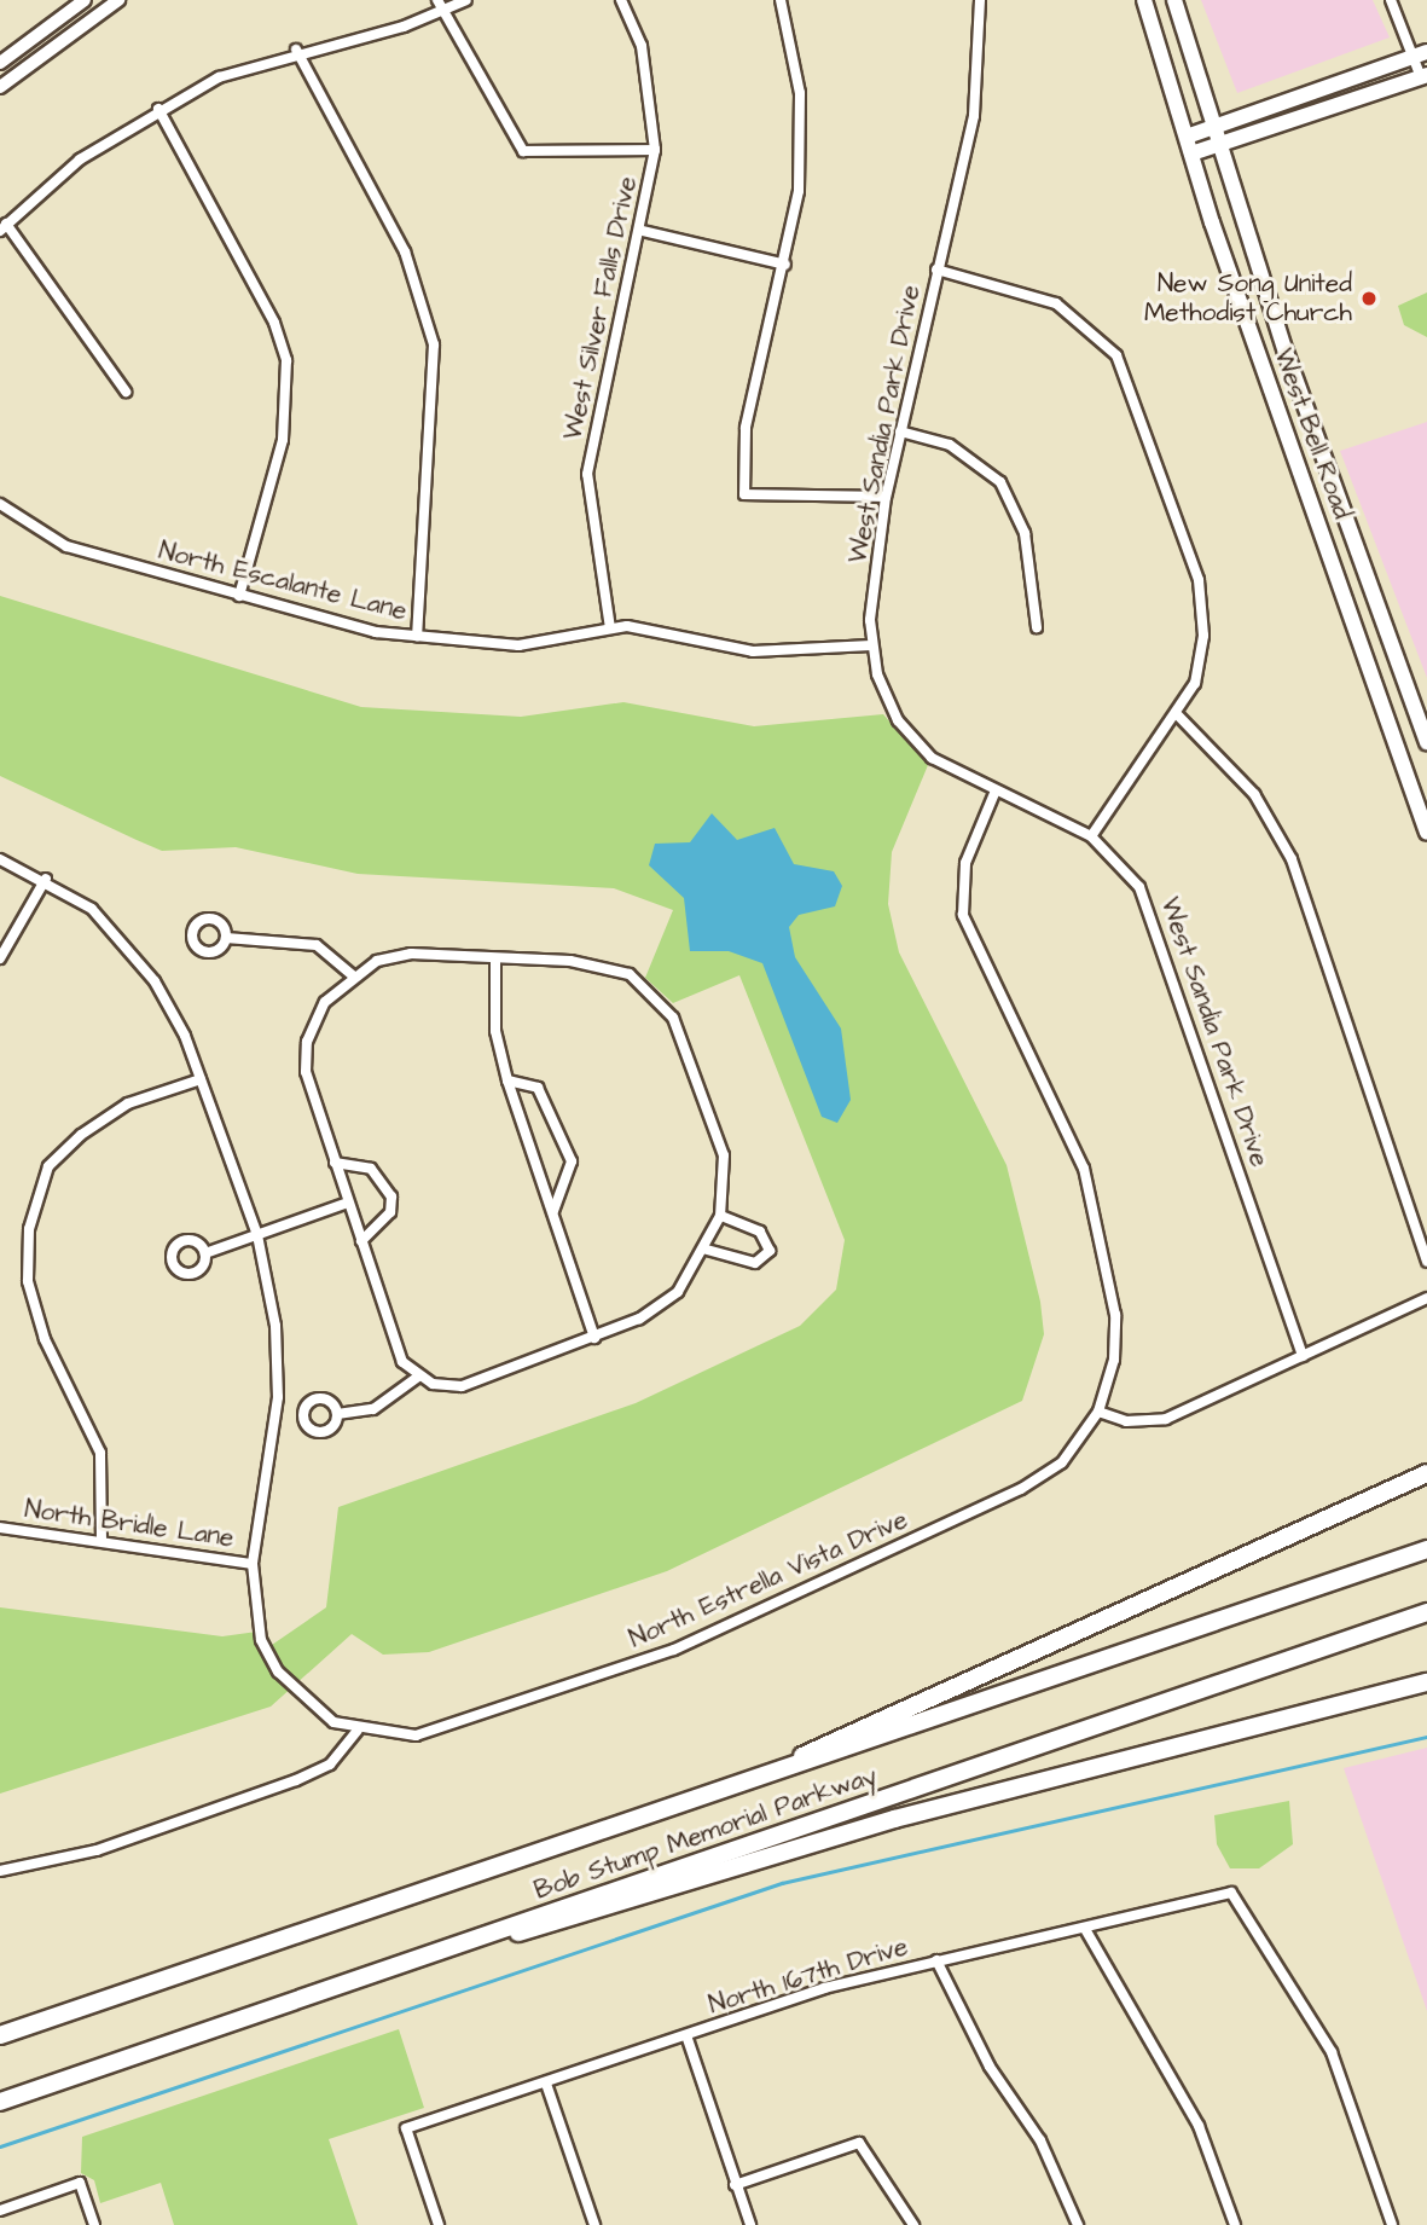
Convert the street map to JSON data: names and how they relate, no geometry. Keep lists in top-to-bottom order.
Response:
{
  "streets": {
    "highway": ["Bob Stump Memorial Parkway"],
    "main road": ["West Bell Road"],
    "street": [
      "West Silver Falls Drive",
      "West Sandia Park Drive",
      "North Escalante Lane",
      "North Bridle Lane",
      "North Estrella Vista Drive",
      "North 167th Drive"
    ]
  },
  "crossings": [
    ["West Silver Falls Drive", "North Escalante Lane"],
    ["West Sandia Park Drive", "North Escalante Lane"]
  ],
  "places": ["New Song United Methodist Church"]
}
